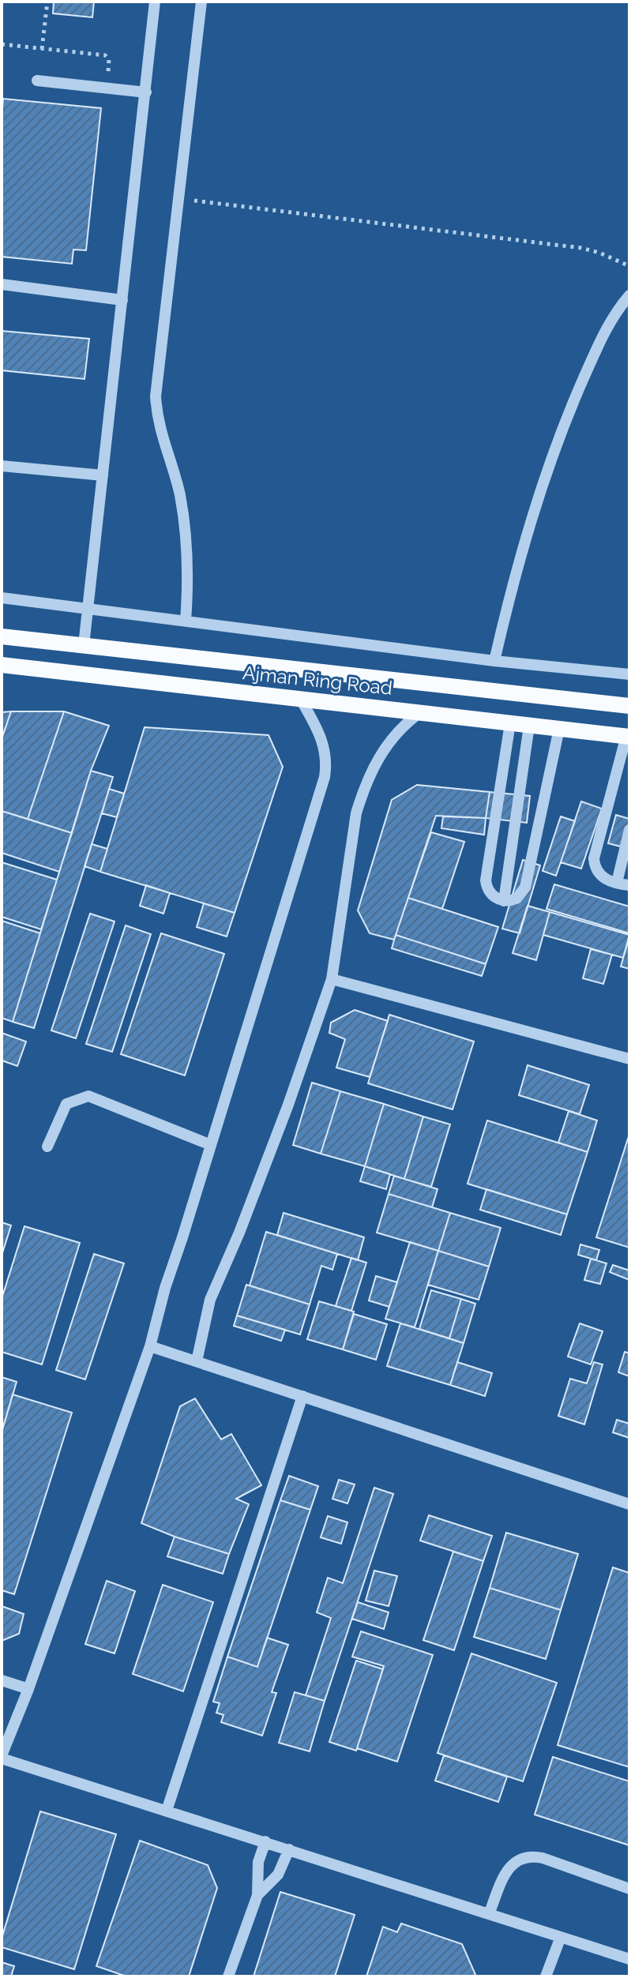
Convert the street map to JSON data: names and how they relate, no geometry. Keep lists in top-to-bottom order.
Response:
{
  "streets": {
    "main road": ["Ajman Ring Road"]
  }
}
